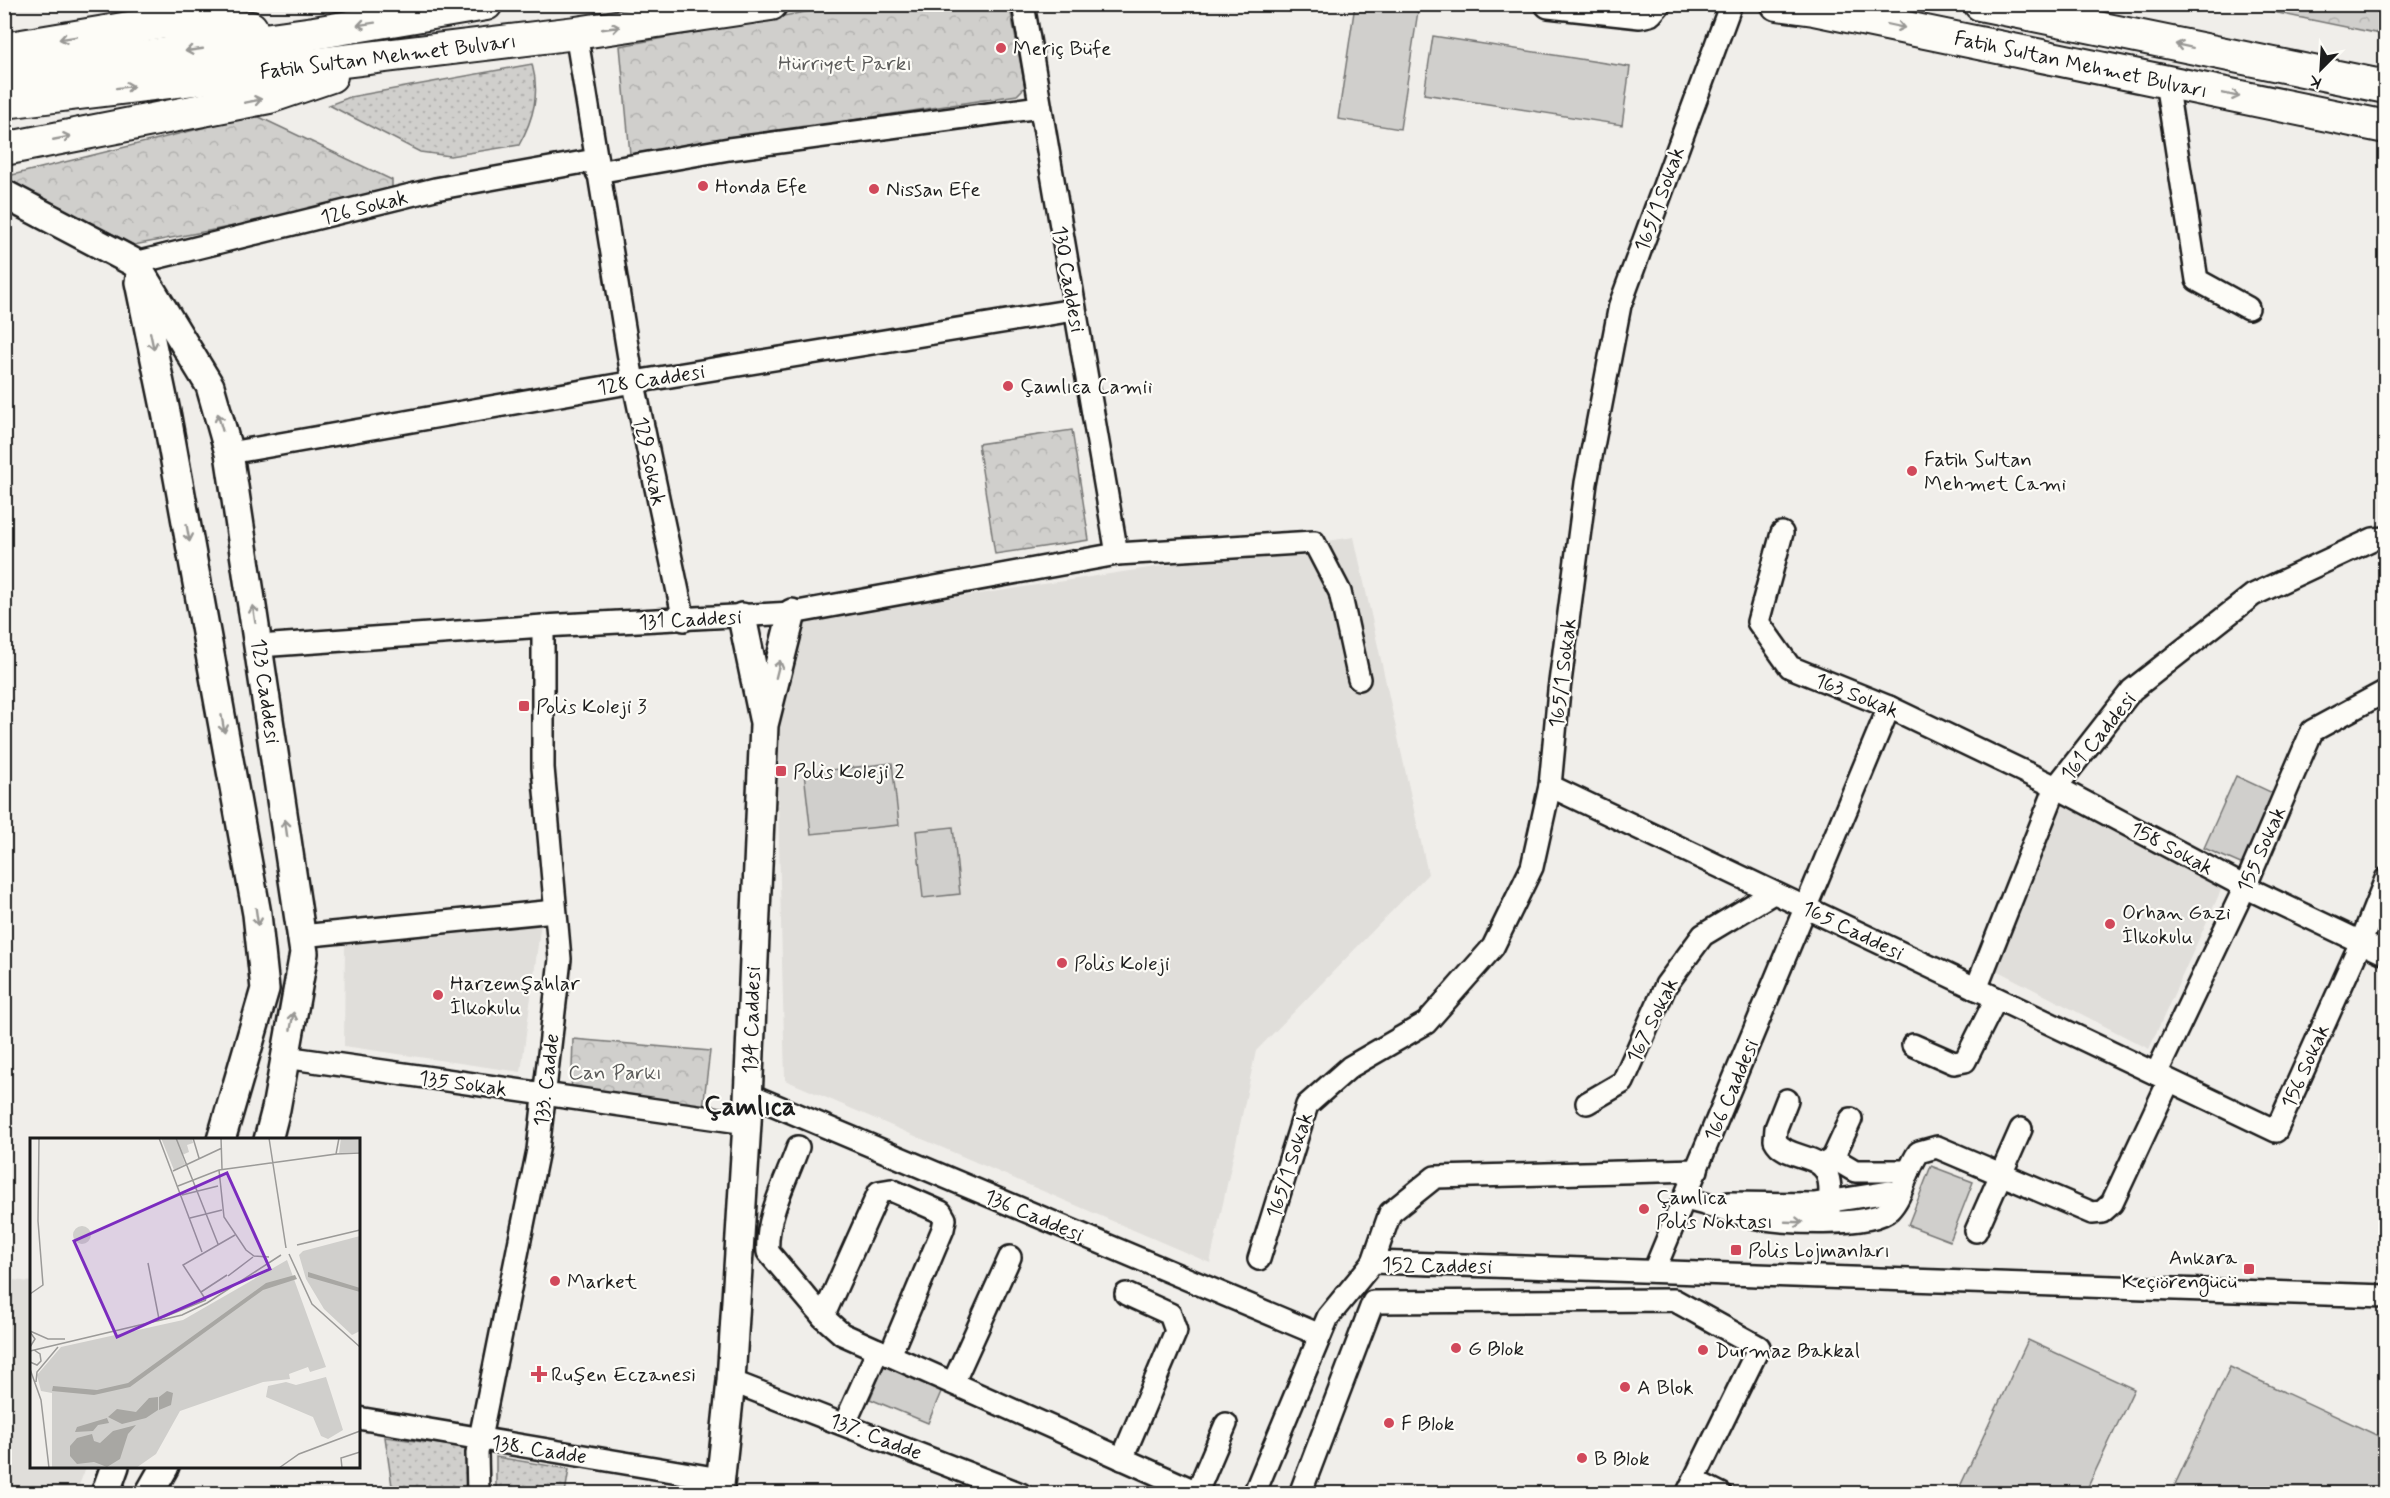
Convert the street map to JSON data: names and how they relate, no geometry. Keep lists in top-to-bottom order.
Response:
{
  "streets": {
    "highway": ["Fatih Sultan Mehmet Bulvarı"],
    "main road": ["123 Caddesi", "134 Caddesi"],
    "street": [
      "165/1 Sokak",
      "126 Sokak",
      "130 Caddesi",
      "128 Caddesi",
      "129 Sokak",
      "131 Caddesi",
      "163 Sokak",
      "161 Caddesi",
      "158 Sokak",
      "155 Sokak",
      "165 Caddesi",
      "167 Sokak",
      "156 Sokak",
      "133. Cadde",
      "135 Sokak",
      "166 Caddesi",
      "136 Caddesi",
      "152 Caddesi",
      "137. Cadde",
      "138. Cadde"
    ]
  },
  "crossings": [
    ["Fatih Sultan Mehmet Bulvarı", "129 Sokak"],
    ["165/1 Sokak", "165 Caddesi"],
    ["126 Sokak", "130 Caddesi"],
    ["126 Sokak", "129 Sokak"],
    ["126 Sokak", "123 Caddesi"],
    ["130 Caddesi", "128 Caddesi"],
    ["130 Caddesi", "131 Caddesi"],
    ["128 Caddesi", "129 Sokak"],
    ["128 Caddesi", "123 Caddesi"],
    ["129 Sokak", "131 Caddesi"],
    ["131 Caddesi", "123 Caddesi"],
    ["131 Caddesi", "134 Caddesi"],
    ["131 Caddesi", "133. Cadde"],
    ["123 Caddesi", "135 Sokak"],
    ["163 Sokak", "161 Caddesi"],
    ["163 Sokak", "158 Sokak"],
    ["163 Sokak", "166 Caddesi"],
    ["161 Caddesi", "158 Sokak"],
    ["161 Caddesi", "165 Caddesi"],
    ["158 Sokak", "155 Sokak"],
    ["158 Sokak", "156 Sokak"],
    ["155 Sokak", "165 Caddesi"],
    ["155 Sokak", "156 Sokak"],
    ["165 Caddesi", "167 Sokak"],
    ["165 Caddesi", "156 Sokak"],
    ["165 Caddesi", "166 Caddesi"],
    ["134 Caddesi", "135 Sokak"],
    ["134 Caddesi", "136 Caddesi"],
    ["134 Caddesi", "137. Cadde"],
    ["134 Caddesi", "138. Cadde"],
    ["133. Cadde", "135 Sokak"],
    ["133. Cadde", "138. Cadde"],
    ["166 Caddesi", "152 Caddesi"],
    ["136 Caddesi", "152 Caddesi"]
  ],
  "districts": ["Çamlıca"],
  "parks": ["Hürriyet Parkı", "Can Parkı"],
  "places": {
    "other": [
      "Meriç Büfe",
      "Honda Efe",
      "Nissan Efe",
      "Çamlıca Camii",
      "Fatih Sultan Mehmet Cami",
      "Orhan Gazi İlkokulu",
      "Polis Koleji",
      "Harzemşahlar İlkokulu",
      "Çamlıca Polis Noktası",
      "Market",
      "G Blok",
      "Durmaz Bakkal",
      "A Blok",
      "F Blok",
      "B Blok"
    ],
    "transit": [
      "Polis Koleji 3",
      "Polis Koleji 2",
      "Polis Lojmanları",
      "Ankara Keçiörengücü"
    ],
    "health": ["Ruşen Eczanesi"]
  },
  "north": "bottom left"
}
